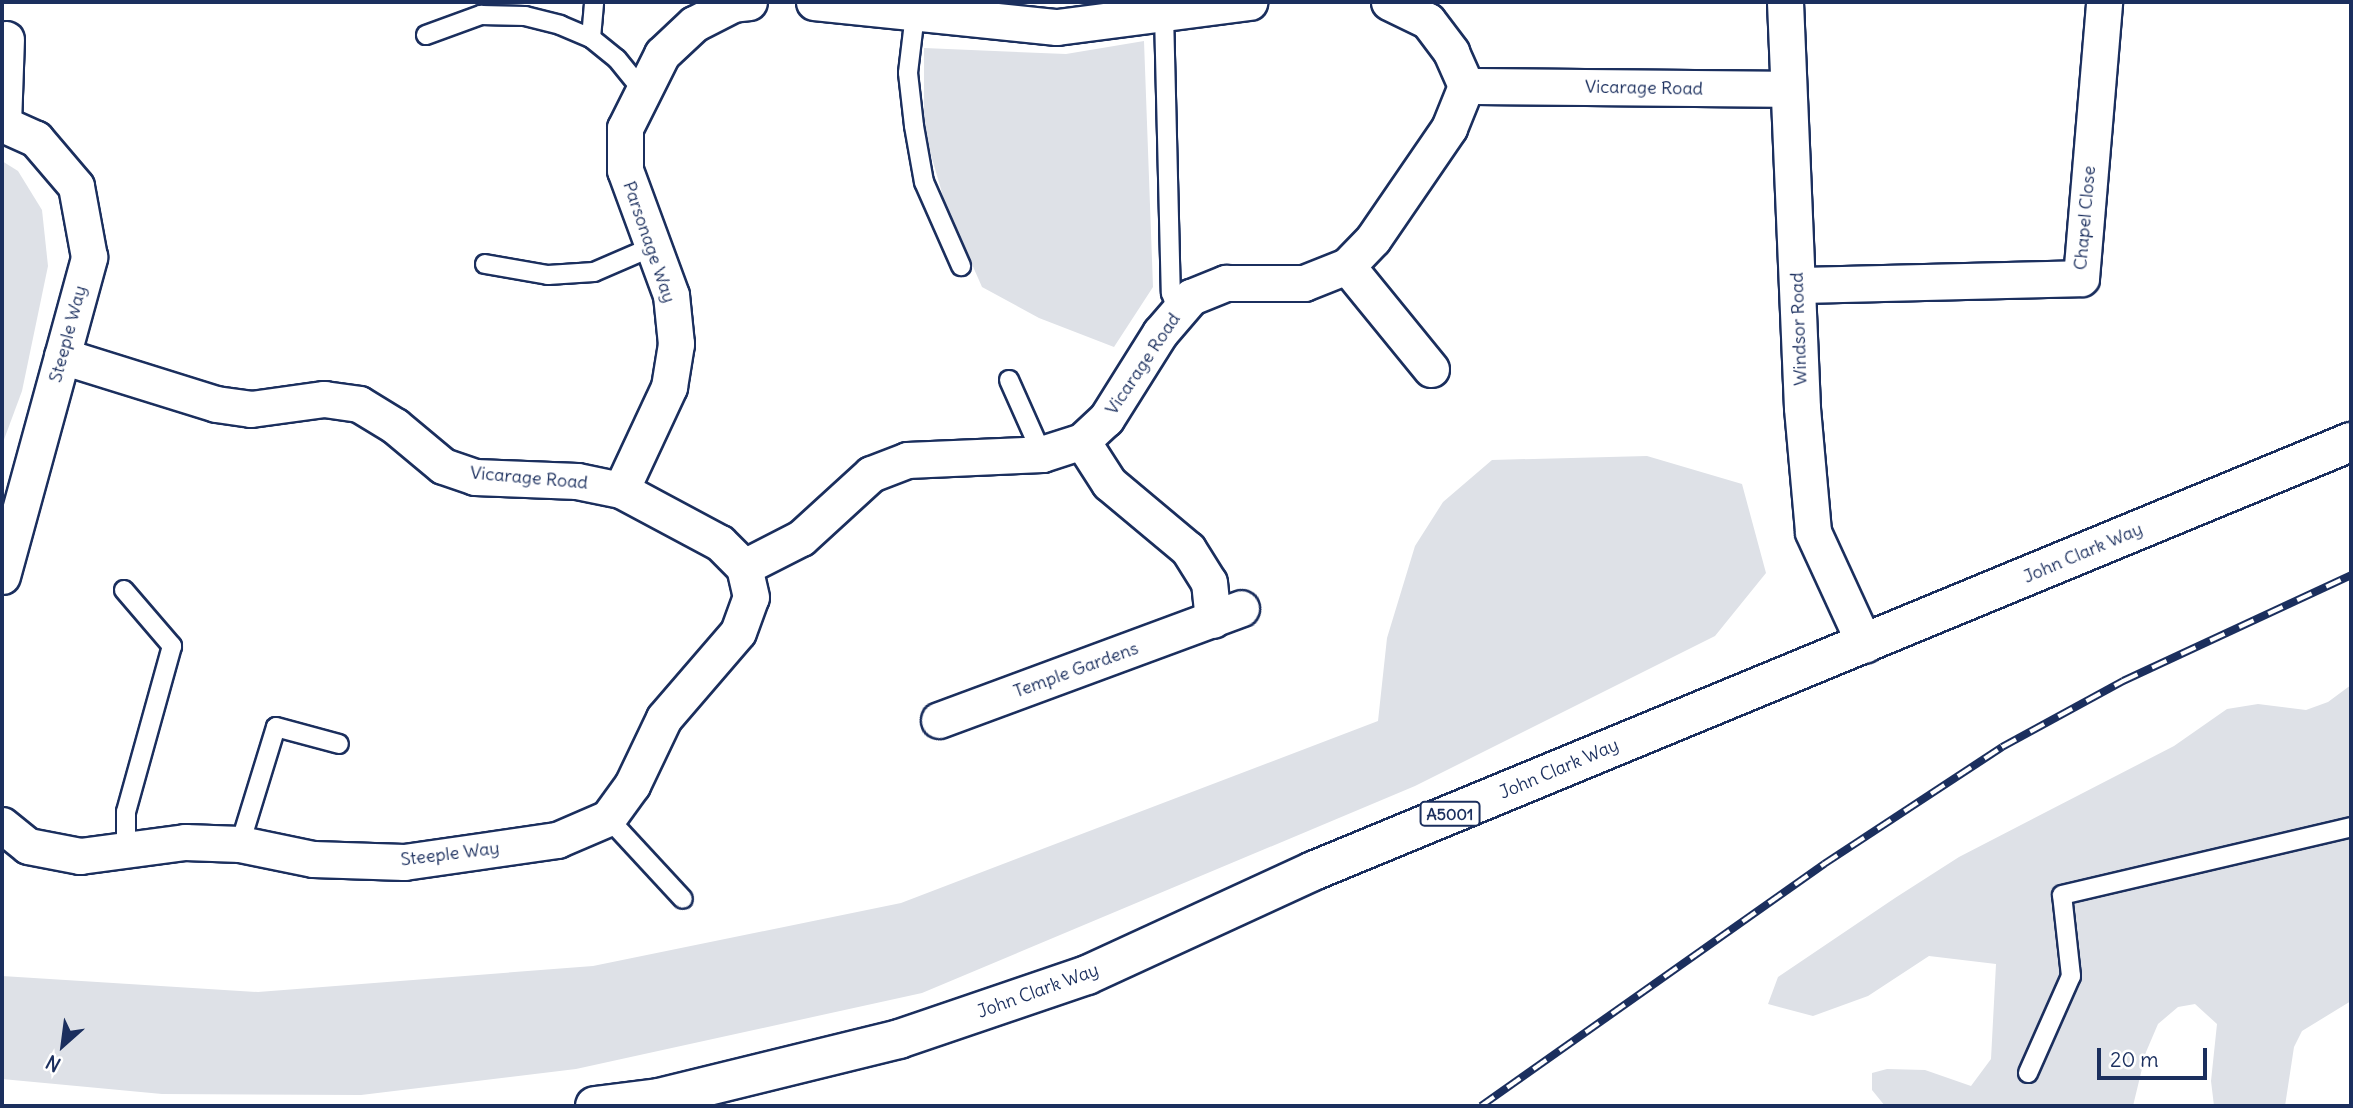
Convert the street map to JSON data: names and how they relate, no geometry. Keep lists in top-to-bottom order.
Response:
{
  "streets": {
    "main road": ["John Clark Way", "A5001"],
    "street": [
      "Vicarage Road",
      "Chapel Close",
      "Parsonage Way",
      "Windsor Road",
      "Steeple Way",
      "Temple Gardens"
    ]
  },
  "crossings": [
    ["Vicarage Road", "Parsonage Way"],
    ["Vicarage Road", "Windsor Road"],
    ["Vicarage Road", "Steeple Way"],
    ["Vicarage Road", "Temple Gardens"],
    ["Chapel Close", "Windsor Road"],
    ["Windsor Road", "John Clark Way"]
  ],
  "scale_bar": "20 m",
  "north": "bottom left"
}
